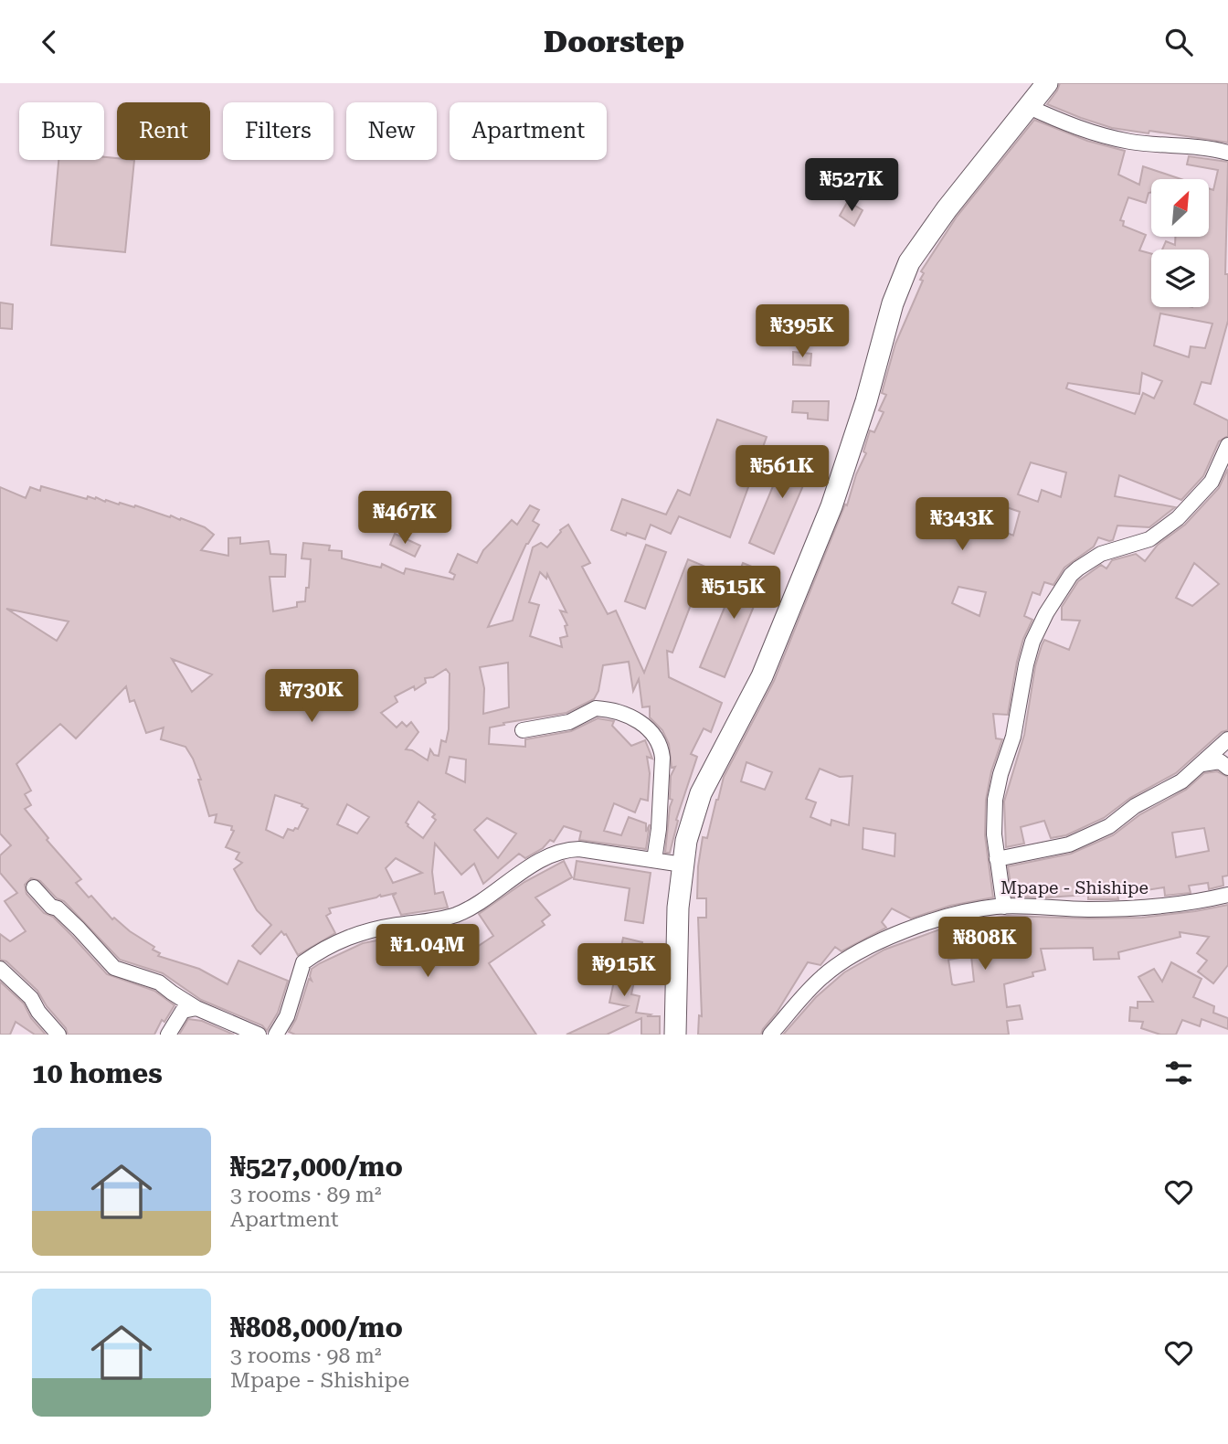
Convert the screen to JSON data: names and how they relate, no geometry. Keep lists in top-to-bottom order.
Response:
{
  "streets": {
    "street": ["Mpape - Shishipe"]
  },
  "north": "top right",
  "page": {
    "header": "Doorstep",
    "chip": [
      "Buy",
      "Rent",
      "Filters",
      "New",
      "Apartment"
    ],
    "price": [
      "₦527K",
      "₦395K",
      "₦561K",
      "₦467K",
      "₦343K",
      "₦515K",
      "₦730K",
      "₦808K",
      "₦1.04M",
      "₦915K"
    ],
    "heading": "10 homes",
    "list": [
      {
        "name": "₦527,000/mo",
        "note": "3 rooms · 89 m² · Apartment"
      },
      {
        "name": "₦808,000/mo",
        "note": "3 rooms · 98 m² · Mpape - Shishipe"
      }
    ]
  }
}
